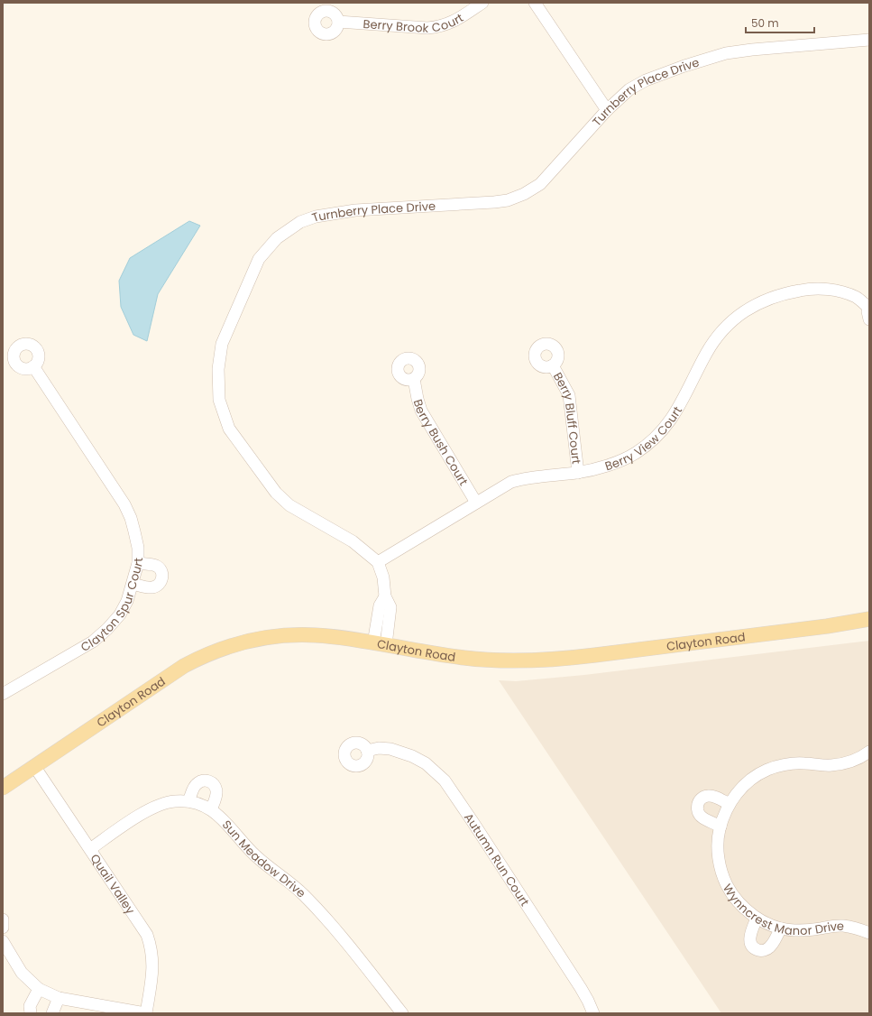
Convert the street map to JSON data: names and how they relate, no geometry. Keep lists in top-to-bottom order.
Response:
{
  "streets": {
    "main road": ["Clayton Road"],
    "street": [
      "Berry Brook Court",
      "Turnberry Place Drive",
      "Berry Bluff Court",
      "Berry View Court",
      "Berry Bush Court",
      "Clayton Spur Court",
      "Sun Meadow Drive",
      "Autumn Run Court",
      "Quail Valley",
      "Wynncrest Manor Drive"
    ]
  },
  "crossings": [
    ["Turnberry Place Drive", "Berry View Court"],
    ["Berry Bluff Court", "Berry View Court"],
    ["Berry View Court", "Berry Bush Court"],
    ["Clayton Road", "Quail Valley"],
    ["Sun Meadow Drive", "Quail Valley"]
  ],
  "scale_bar": "50 m"
}
